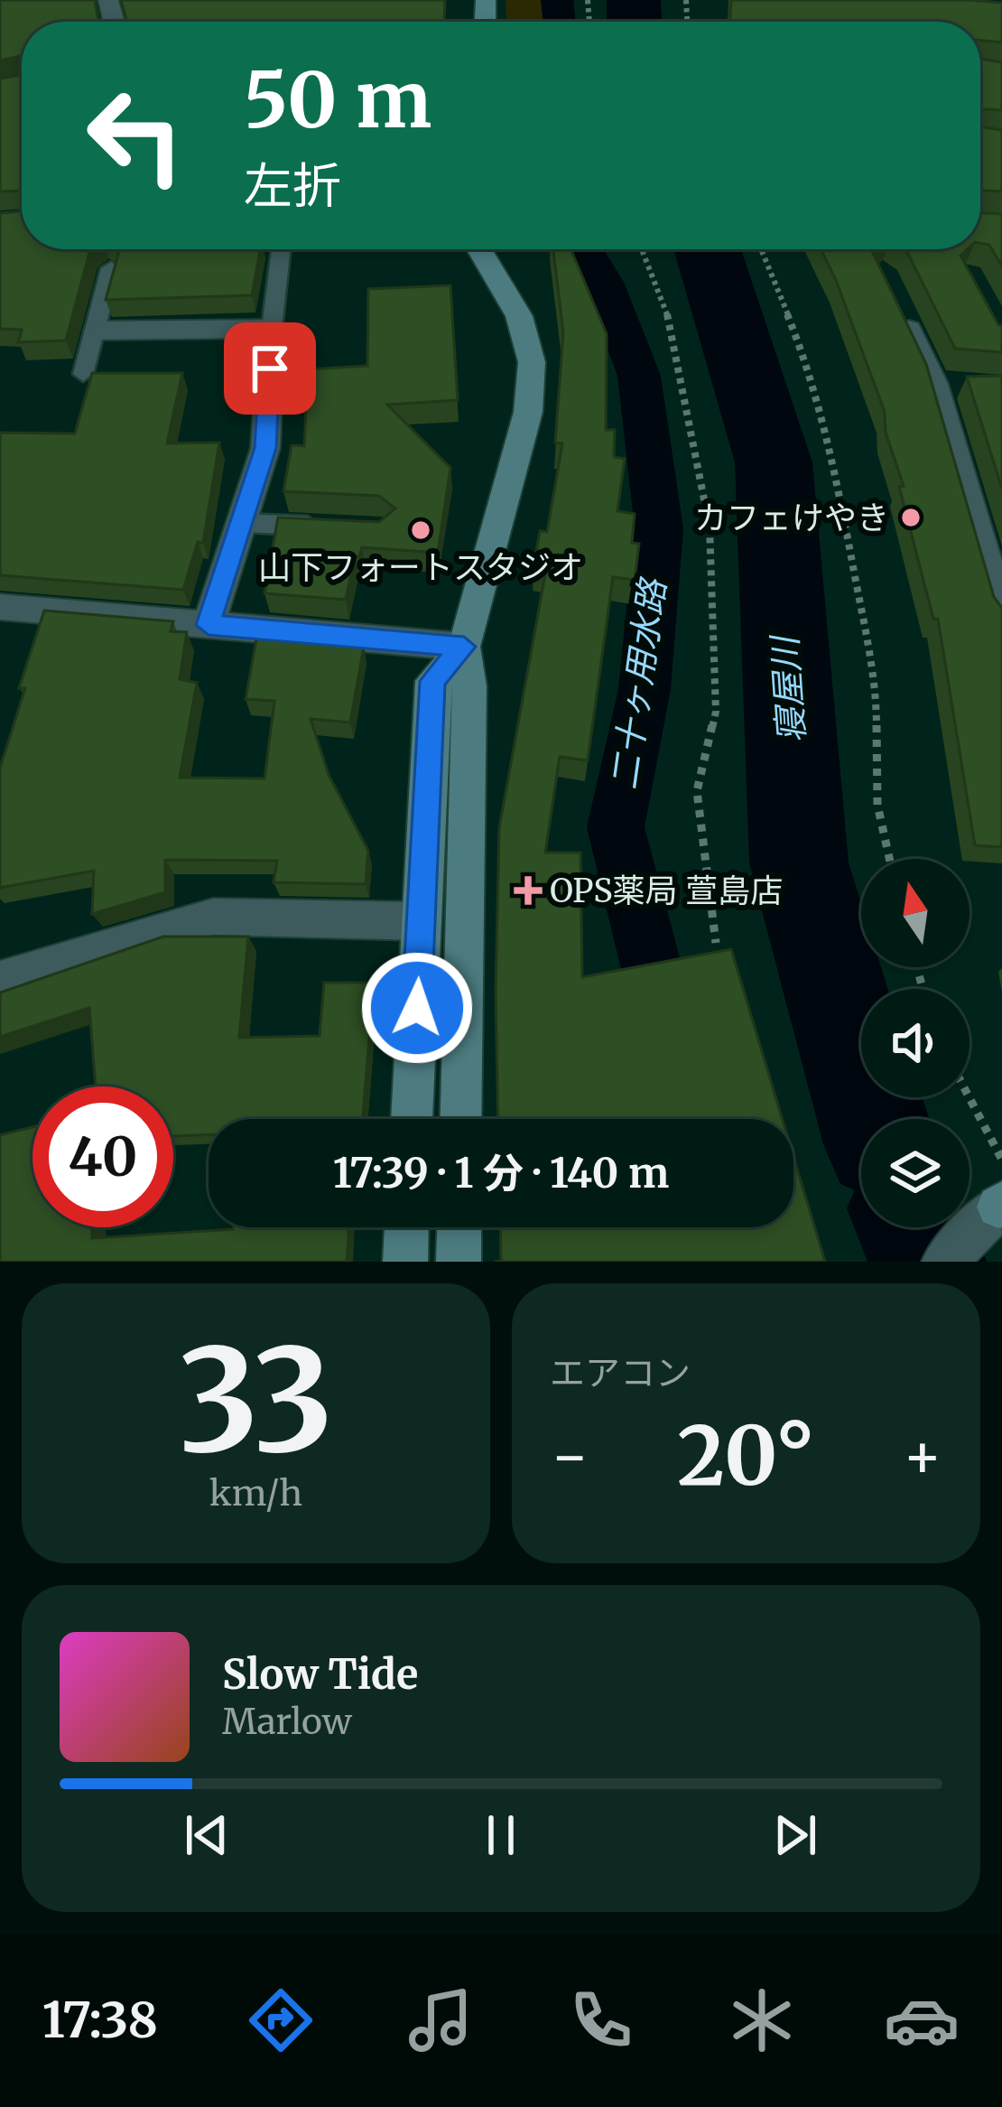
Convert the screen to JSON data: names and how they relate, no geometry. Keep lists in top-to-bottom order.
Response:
{
  "water": ["二十ヶ用水路", "寝屋川"],
  "places": {
    "other": ["カフェけやき", "山下フォートスタジオ"],
    "health": ["OPS薬局 萱島店"]
  },
  "north": "top",
  "page": {
    "turn": ["50 m", "左折"],
    "limit": "40",
    "trip": "17:39 · 1 分 · 140 m",
    "tile": [
      ["33", "km/h"],
      "エアコン"
    ],
    "heat": ["−", "20°", "+"],
    "song": ["Slow Tide", "Marlow"],
    "tabs": "17:38"
  }
}
